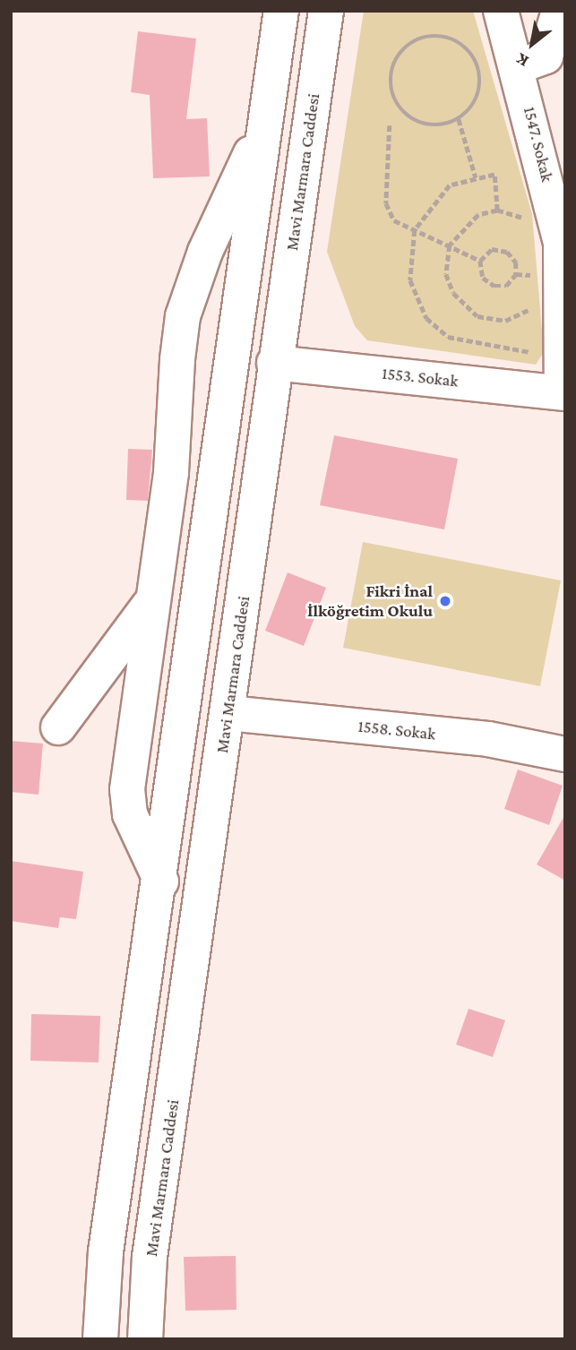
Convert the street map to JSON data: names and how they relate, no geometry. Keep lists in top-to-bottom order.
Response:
{
  "streets": {
    "street": [
      "1547. Sokak",
      "Mavi Marmara Caddesi",
      "1553. Sokak",
      "1558. Sokak"
    ]
  },
  "crossings": [
    ["1547. Sokak", "1553. Sokak"],
    ["Mavi Marmara Caddesi", "1553. Sokak"],
    ["Mavi Marmara Caddesi", "1558. Sokak"]
  ],
  "places": ["Fikri İnal İlköğretim Okulu"],
  "north": "bottom left"
}
